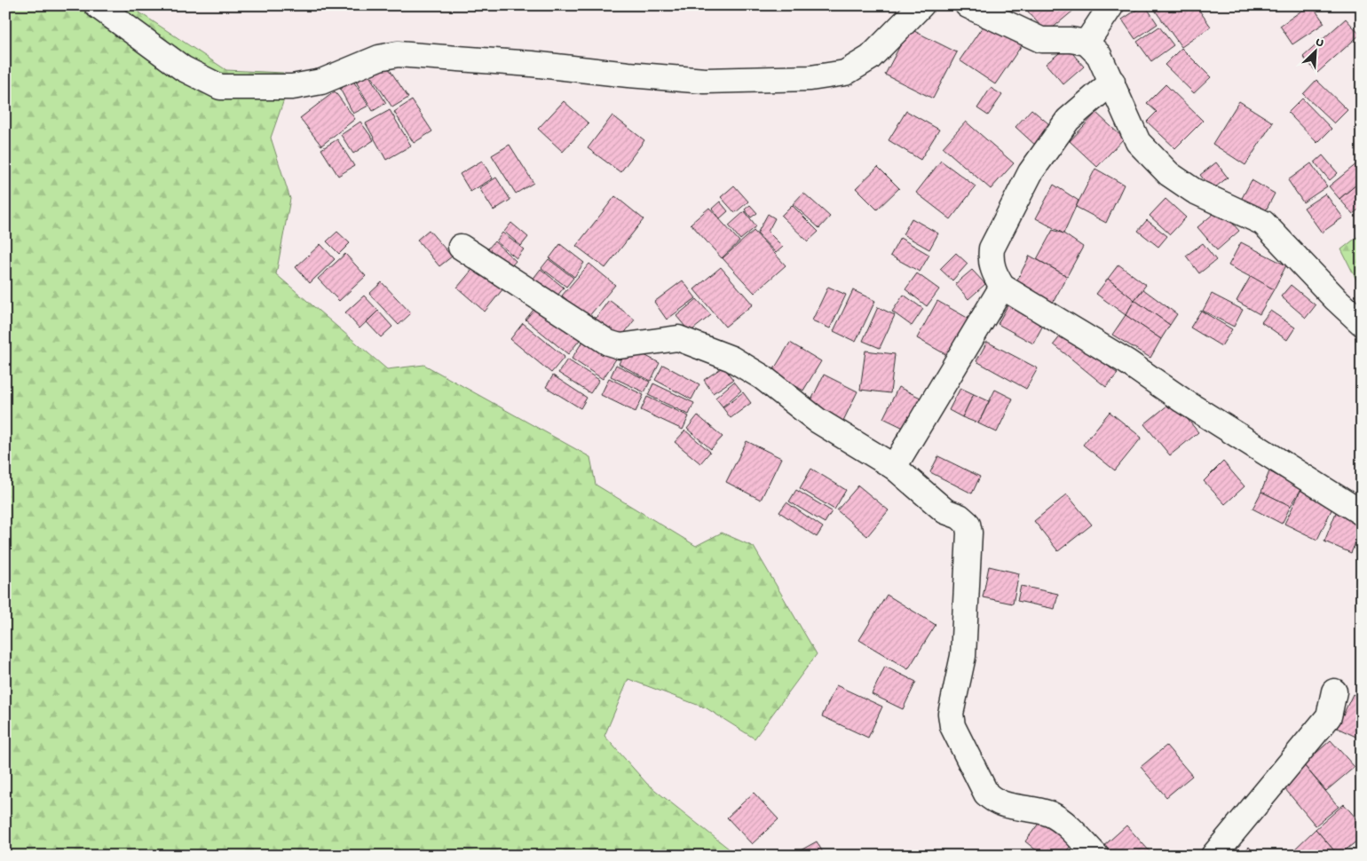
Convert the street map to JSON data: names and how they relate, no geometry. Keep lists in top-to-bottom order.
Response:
{
  "north": "top right"
}
